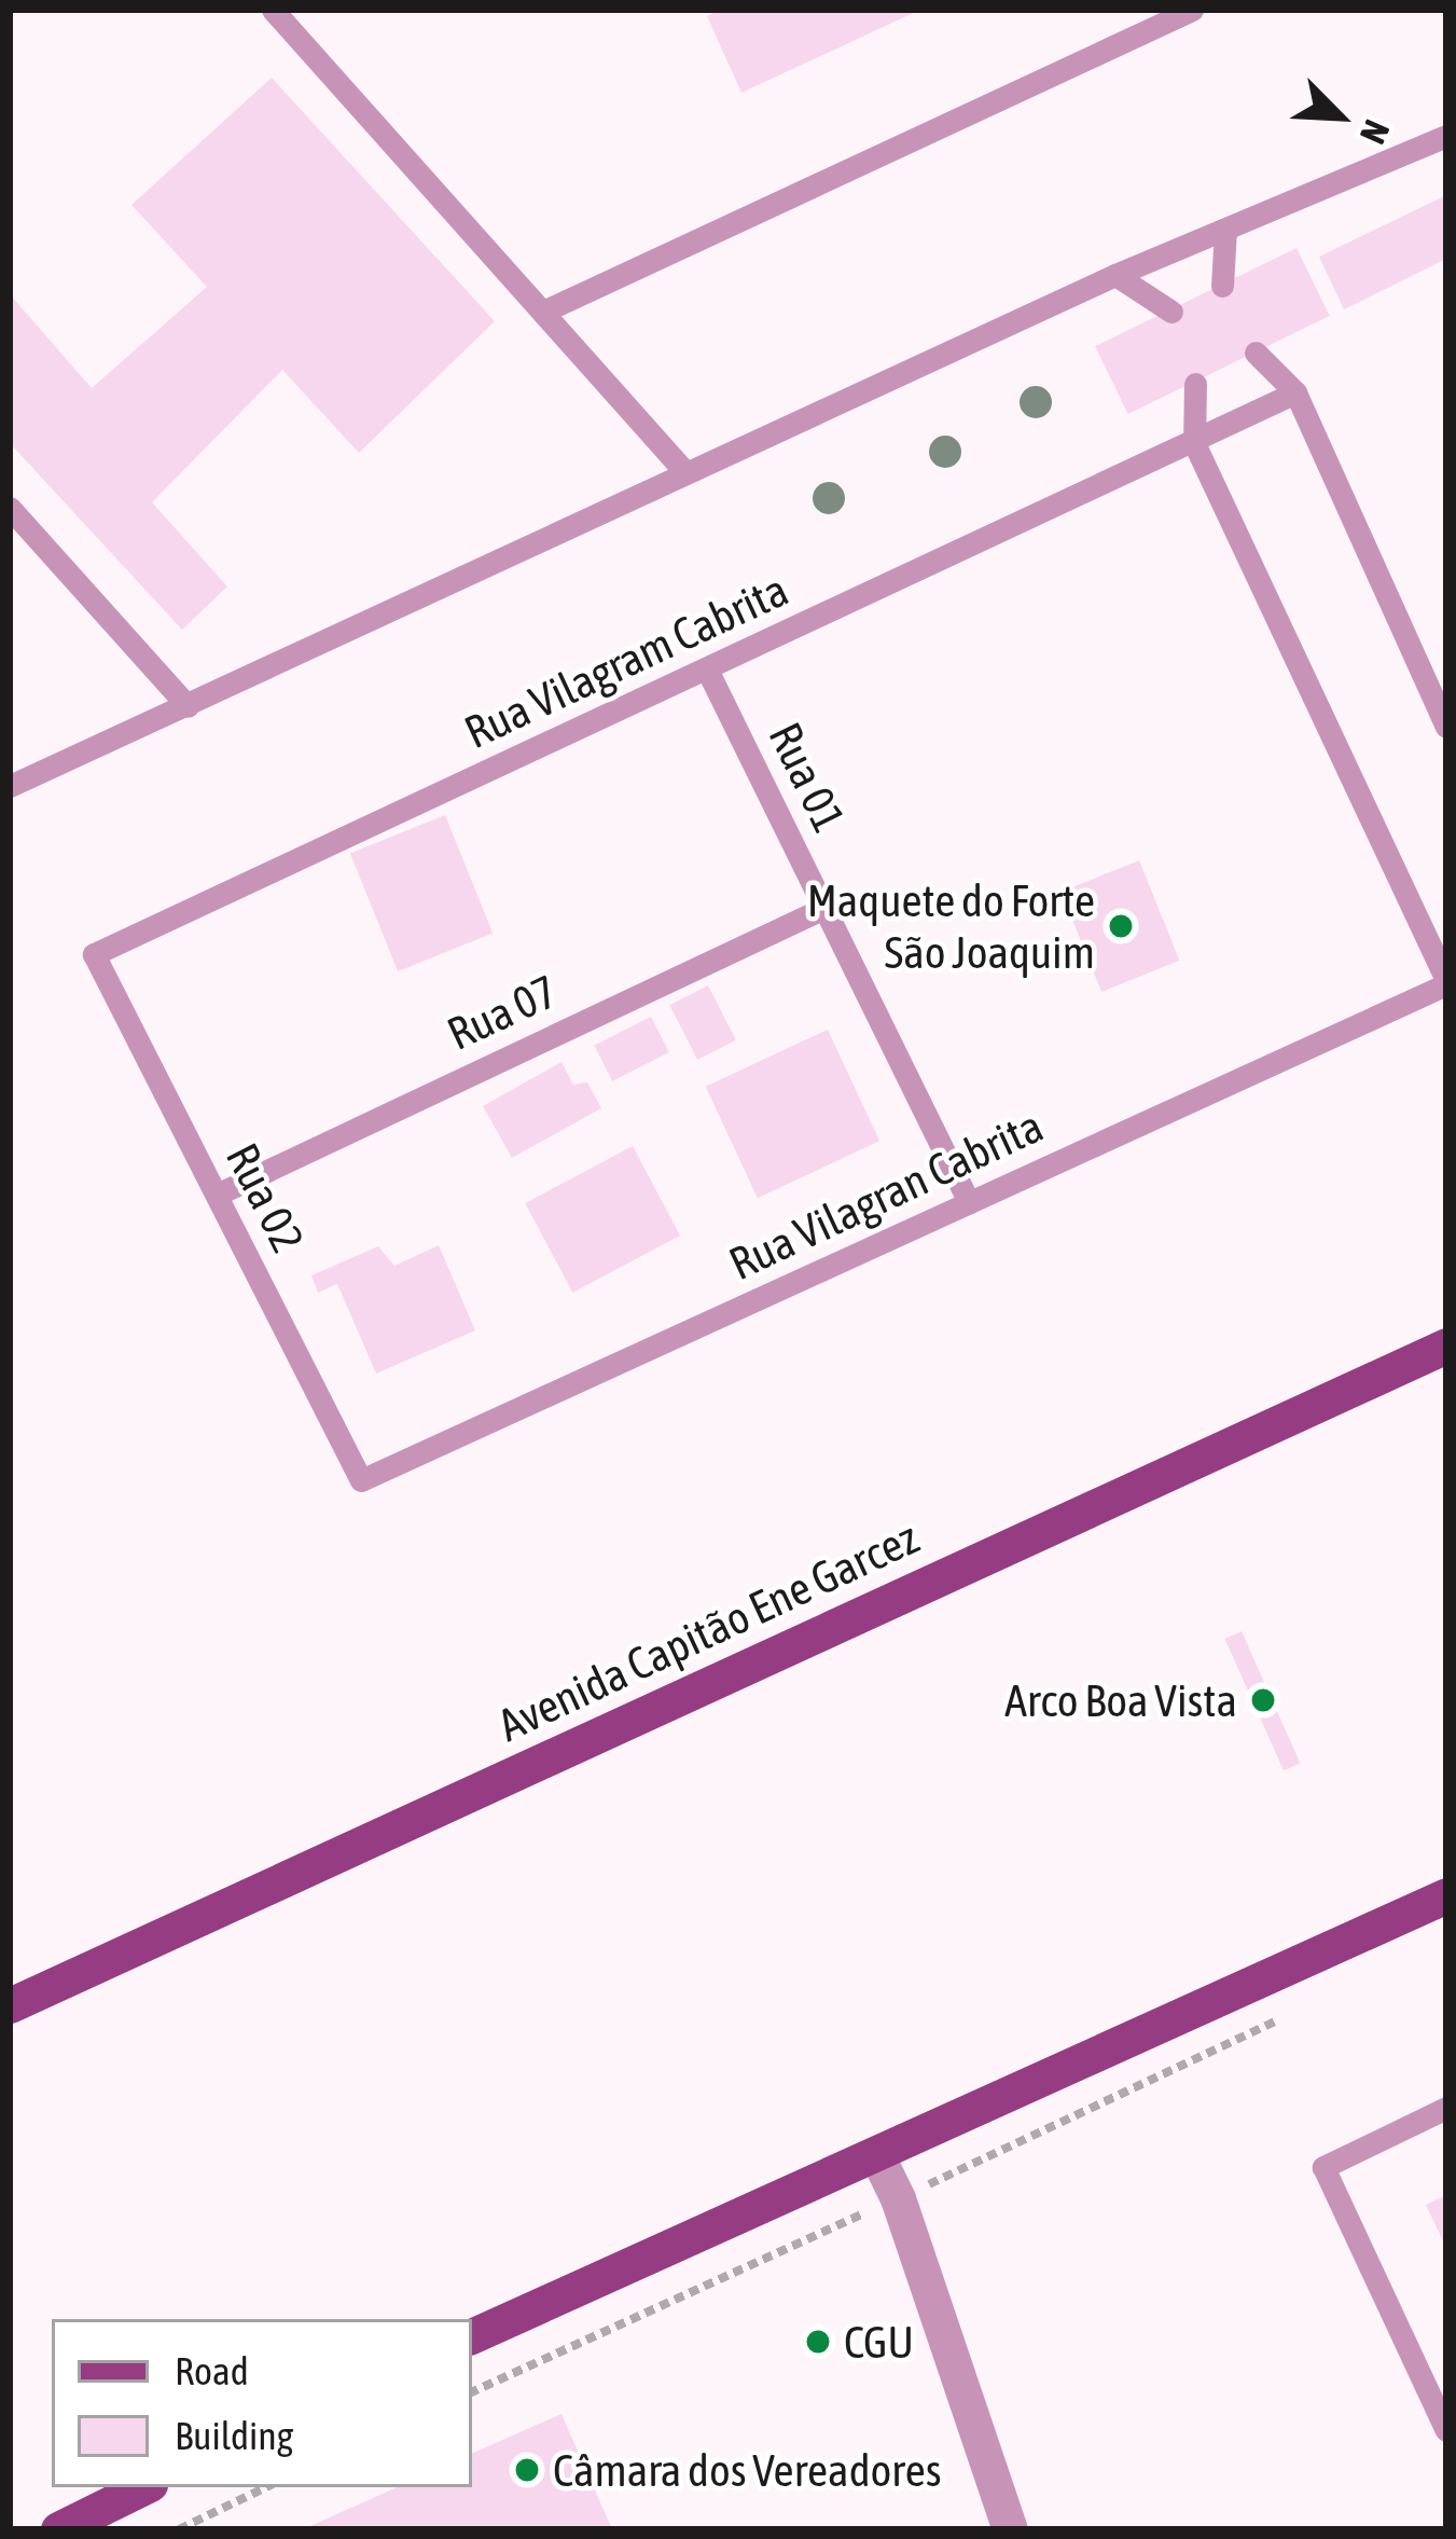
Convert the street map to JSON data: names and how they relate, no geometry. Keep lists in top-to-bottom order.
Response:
{
  "streets": {
    "main road": ["Avenida Capitão Ene Garcez"],
    "lane": [
      "Rua Vilagram Cabrita",
      "Rua 01",
      "Rua 07",
      "Rua Vilagran Cabrita",
      "Rua 02"
    ]
  },
  "crossings": [
    ["Rua Vilagram Cabrita", "Rua 01"],
    ["Rua Vilagram Cabrita", "Rua 02"],
    ["Rua 01", "Rua 07"],
    ["Rua 01", "Rua Vilagran Cabrita"],
    ["Rua 07", "Rua 02"],
    ["Rua Vilagran Cabrita", "Rua 02"]
  ],
  "places": [
    "Maquete do Forte São Joaquim",
    "Arco Boa Vista",
    "CGU",
    "Câmara dos Vereadores"
  ],
  "legend": ["Road", "Building"],
  "north": "bottom right"
}
